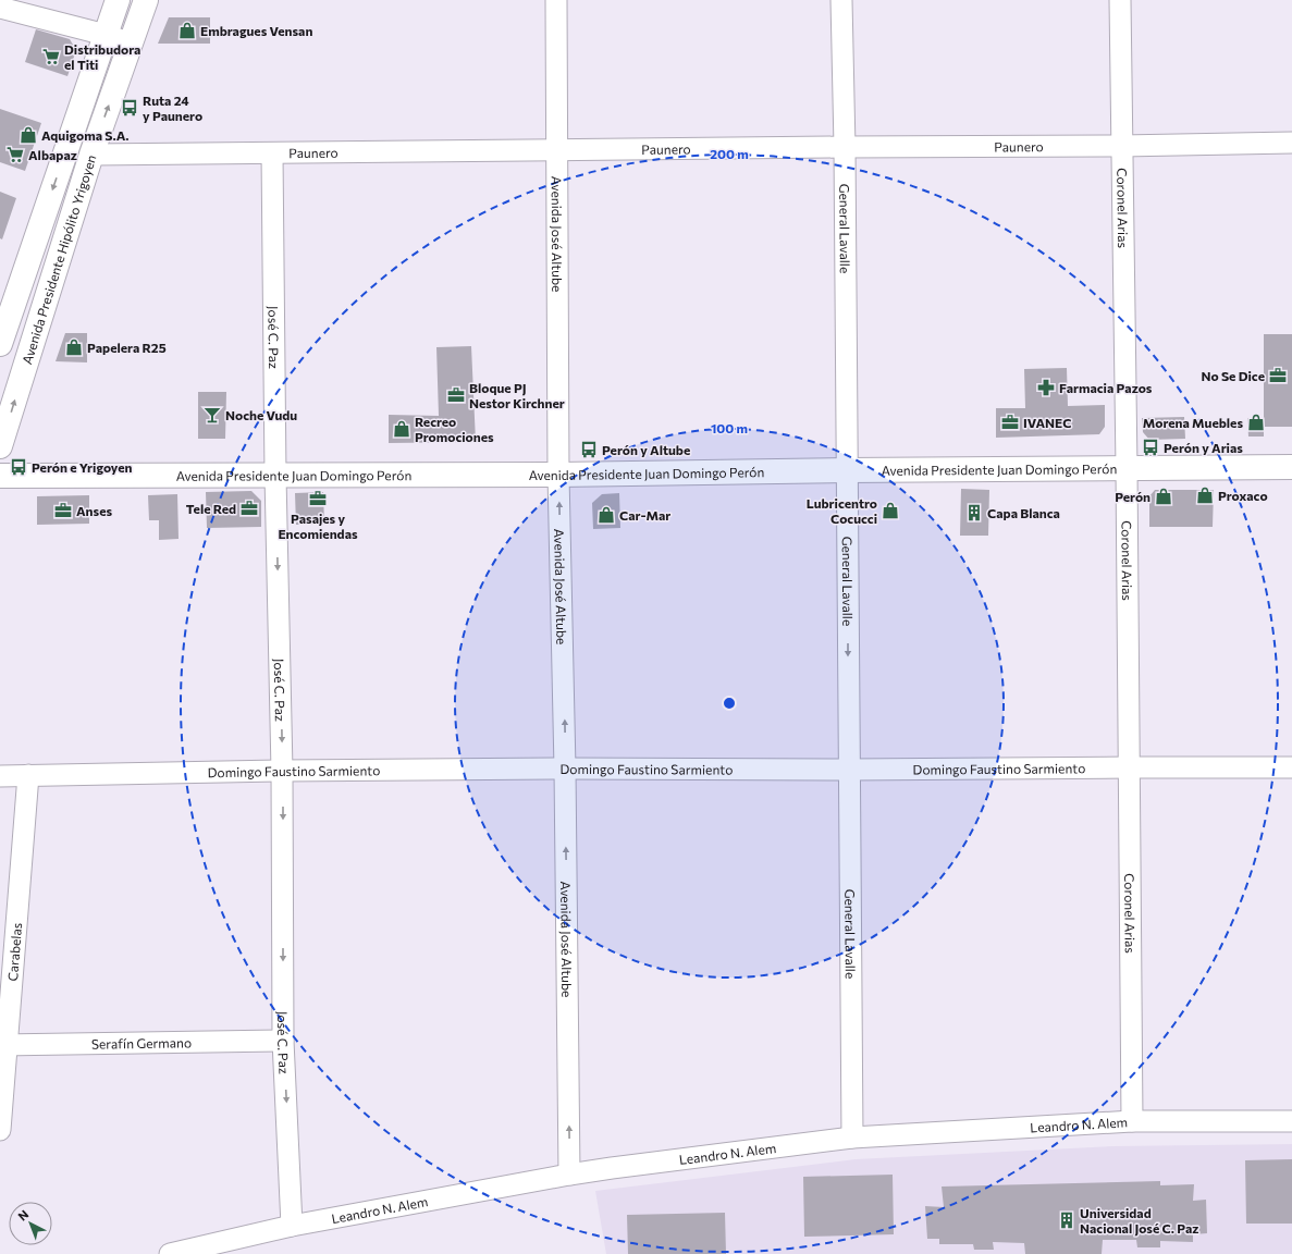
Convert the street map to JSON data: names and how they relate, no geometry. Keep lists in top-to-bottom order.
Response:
{
  "streets": {
    "main road": ["Avenida Presidente Hipólito Yrigoyen", "Avenida Presidente Juan Domingo Perón"],
    "street": [
      "Paunero",
      "Coronel Arias",
      "General Lavalle",
      "Avenida José Altube",
      "José C. Paz",
      "Domingo Faustino Sarmiento",
      "Carabelas",
      "Serafín Germano",
      "Leandro N. Alem"
    ]
  },
  "crossings": [
    ["Paunero", "Coronel Arias"],
    ["Paunero", "General Lavalle"],
    ["Paunero", "Avenida José Altube"],
    ["Paunero", "Avenida Presidente Hipólito Yrigoyen"],
    ["Paunero", "José C. Paz"],
    ["Coronel Arias", "Avenida Presidente Juan Domingo Perón"],
    ["Coronel Arias", "Domingo Faustino Sarmiento"],
    ["Coronel Arias", "Leandro N. Alem"],
    ["General Lavalle", "Avenida Presidente Juan Domingo Perón"],
    ["General Lavalle", "Domingo Faustino Sarmiento"],
    ["General Lavalle", "Leandro N. Alem"],
    ["Avenida José Altube", "Avenida Presidente Juan Domingo Perón"],
    ["Avenida José Altube", "Domingo Faustino Sarmiento"],
    ["Avenida José Altube", "Leandro N. Alem"],
    ["José C. Paz", "Avenida Presidente Juan Domingo Perón"],
    ["José C. Paz", "Domingo Faustino Sarmiento"],
    ["José C. Paz", "Serafín Germano"],
    ["José C. Paz", "Leandro N. Alem"],
    ["Domingo Faustino Sarmiento", "Carabelas"],
    ["Carabelas", "Serafín Germano"]
  ],
  "one_way": ["Avenida José Altube", "José C. Paz"],
  "places": {
    "shop": [
      "Embragues Vensan",
      "Aquigoma S.A.",
      "Papelera R25",
      "Morena Muebles",
      "Recreo Promociones",
      "Proxaco",
      "Perón",
      "Lubricentro Cocucci",
      "Car-Mar"
    ],
    "supermarket": ["Distribudora el Titi", "Albapaz"],
    "bus stop": [
      "Ruta 24 y Paunero",
      "Perón y Arias",
      "Perón y Altube",
      "Perón e Yrigoyen"
    ],
    "office": [
      "No Se Dice",
      "Bloque PJ Nestor Kirchner",
      "IVANEC",
      "Pasajes y Encomiendas",
      "Tele Red",
      "Anses"
    ],
    "pharmacy": ["Farmacia Pazos"],
    "bar": ["Noche Vudu"],
    "building": ["Capa Blanca", "Universidad Nacional José C. Paz"]
  },
  "north": "top left",
  "rings": ["200 m", "100 m"]
}
